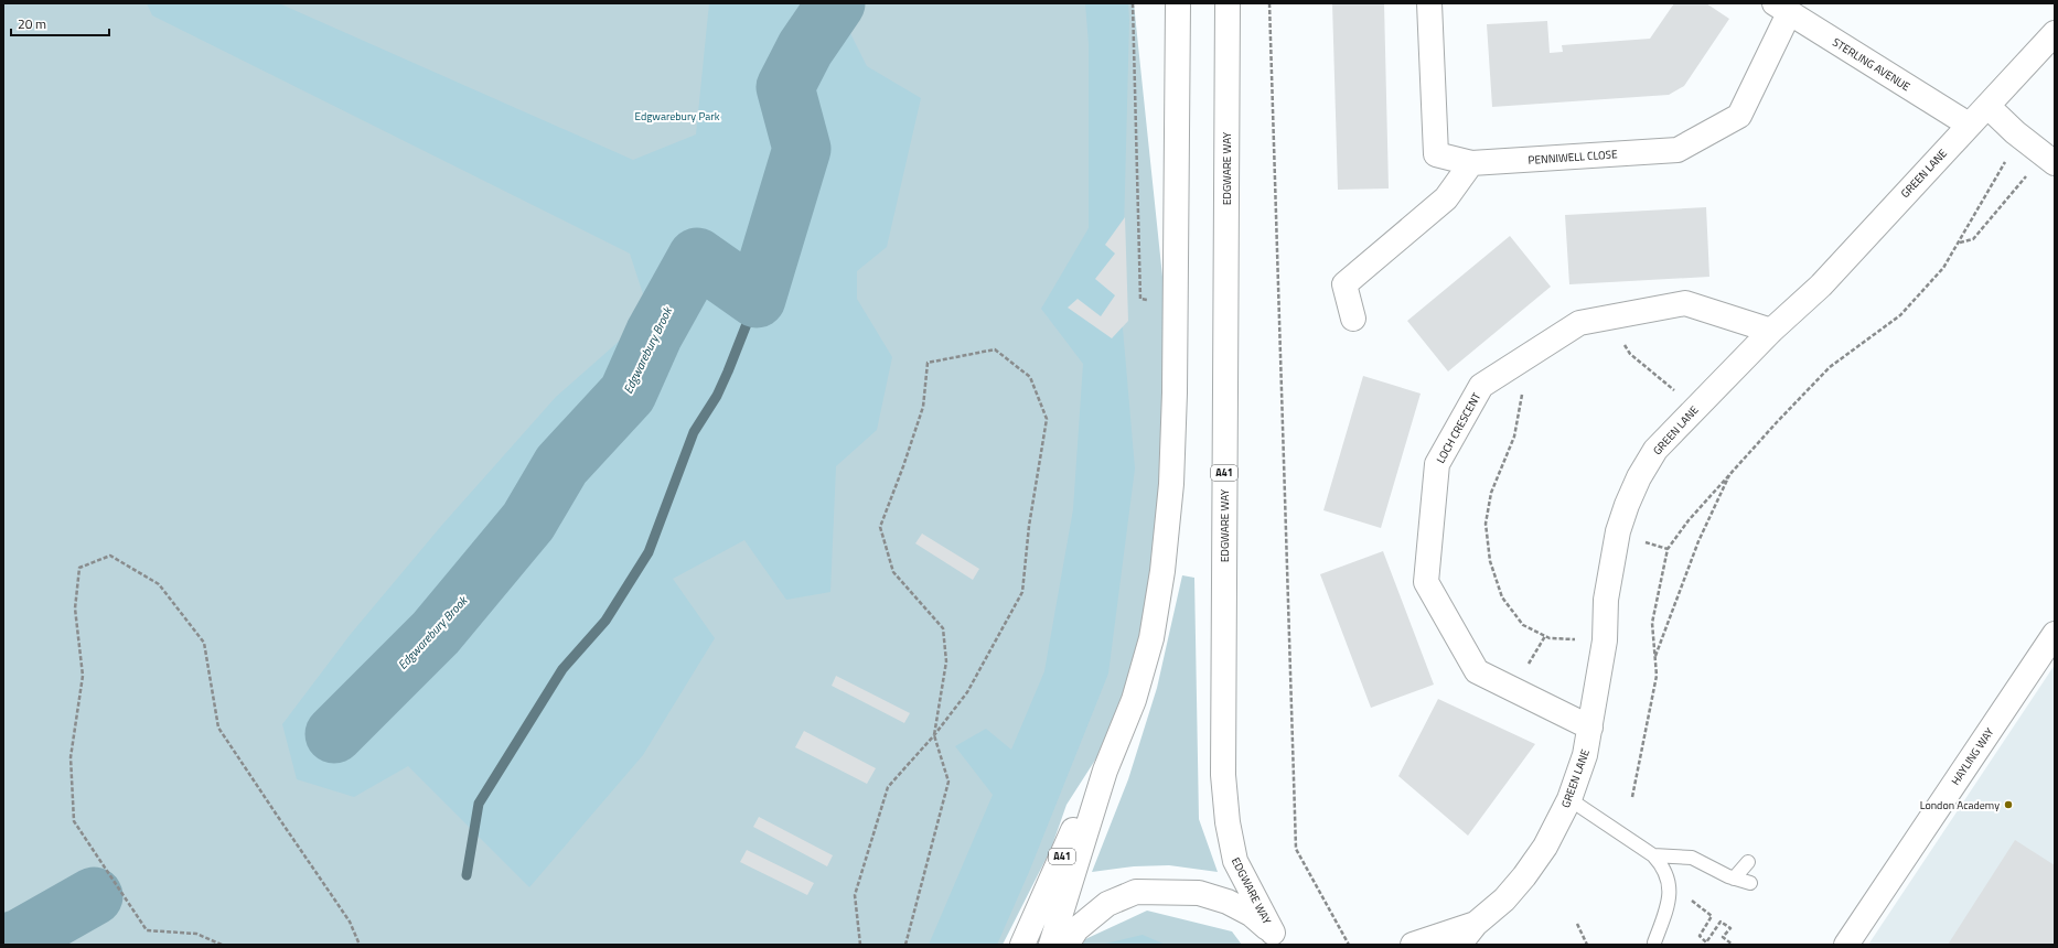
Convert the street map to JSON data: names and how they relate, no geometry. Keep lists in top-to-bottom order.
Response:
{
  "streets": {
    "main road": [
      "STERLING AVENUE",
      "PENNIWELL CLOSE",
      "EDGWARE WAY",
      "GREEN LANE",
      "LOCH CRESCENT",
      "A41",
      "HAYLING WAY"
    ]
  },
  "crossings": [
    ["STERLING AVENUE", "PENNIWELL CLOSE"],
    ["STERLING AVENUE", "GREEN LANE"],
    ["GREEN LANE", "LOCH CRESCENT"]
  ],
  "water": ["Edgwarebury Brook"],
  "parks": ["Edgwarebury Park"],
  "places": ["London Academy"],
  "scale_bar": "20 m"
}
